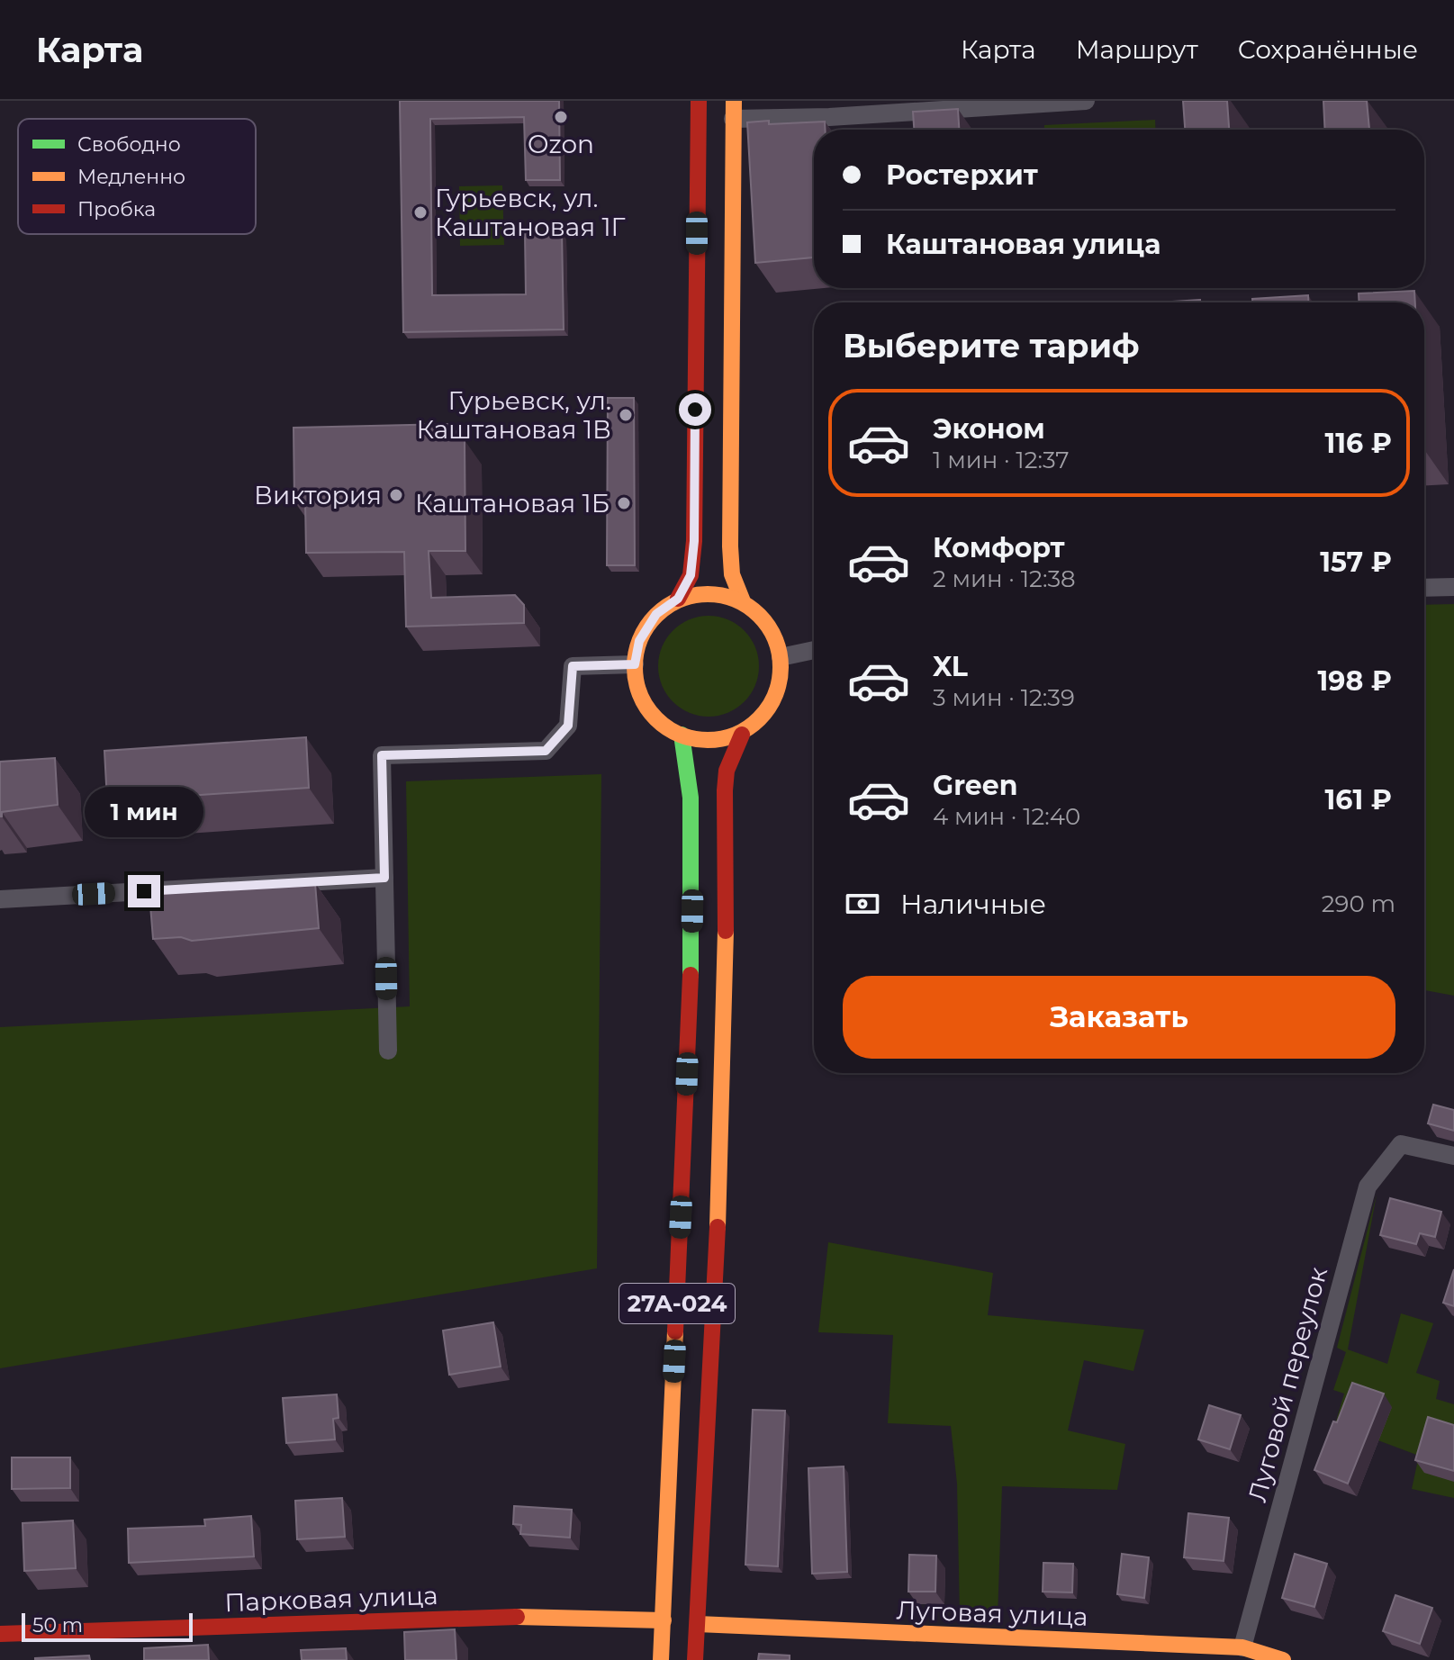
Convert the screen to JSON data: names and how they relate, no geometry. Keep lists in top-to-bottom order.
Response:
{
  "streets": {
    "main road": ["27А-024", "Парковая улица", "Луговая улица"],
    "street": ["Луговой переулок"]
  },
  "crossings": [
    ["27А-024", "Парковая улица"],
    ["27А-024", "Луговая улица"],
    ["Луговой переулок", "Луговая улица"]
  ],
  "places": [
    "Ozon",
    "Гурьевск, ул. Каштановая 1Г",
    "Гурьевск, ул. Каштановая 1В",
    "Виктория",
    "Каштановая 1Б"
  ],
  "legend": ["Свободно", "Медленно", "Пробка"],
  "scale_bar": "50 m",
  "page": {
    "header": "Карта",
    "nav": ["Карта", "Маршрут", "Сохранённые"],
    "banner": ["Ростерхит", "Каштановая улица"],
    "heading": "Выберите тариф",
    "list": [
      {
        "name": "Эконом",
        "note": "1 мин · 12:37",
        "value": "116 ₽"
      },
      {
        "name": "Комфорт",
        "note": "2 мин · 12:38",
        "value": "157 ₽"
      },
      {
        "name": "XL",
        "note": "3 мин · 12:39",
        "value": "198 ₽"
      },
      {
        "name": "Green",
        "note": "4 мин · 12:40",
        "value": "161 ₽"
      }
    ],
    "bubble": "1 мин",
    "pay": ["Наличные", "290 m"],
    "buttons": "Заказать",
    "scale": "50 m"
  }
}
